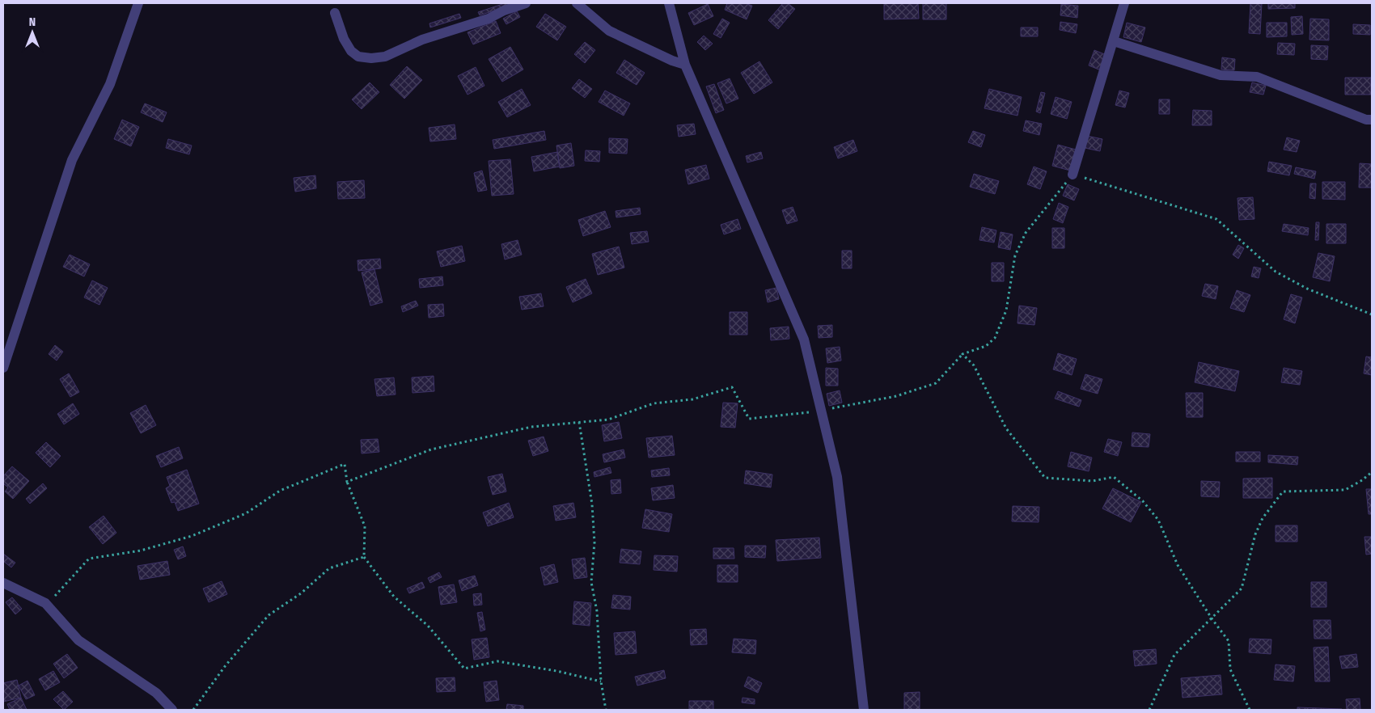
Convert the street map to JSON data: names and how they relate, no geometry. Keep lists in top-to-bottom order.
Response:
{
  "north": "top"
}
